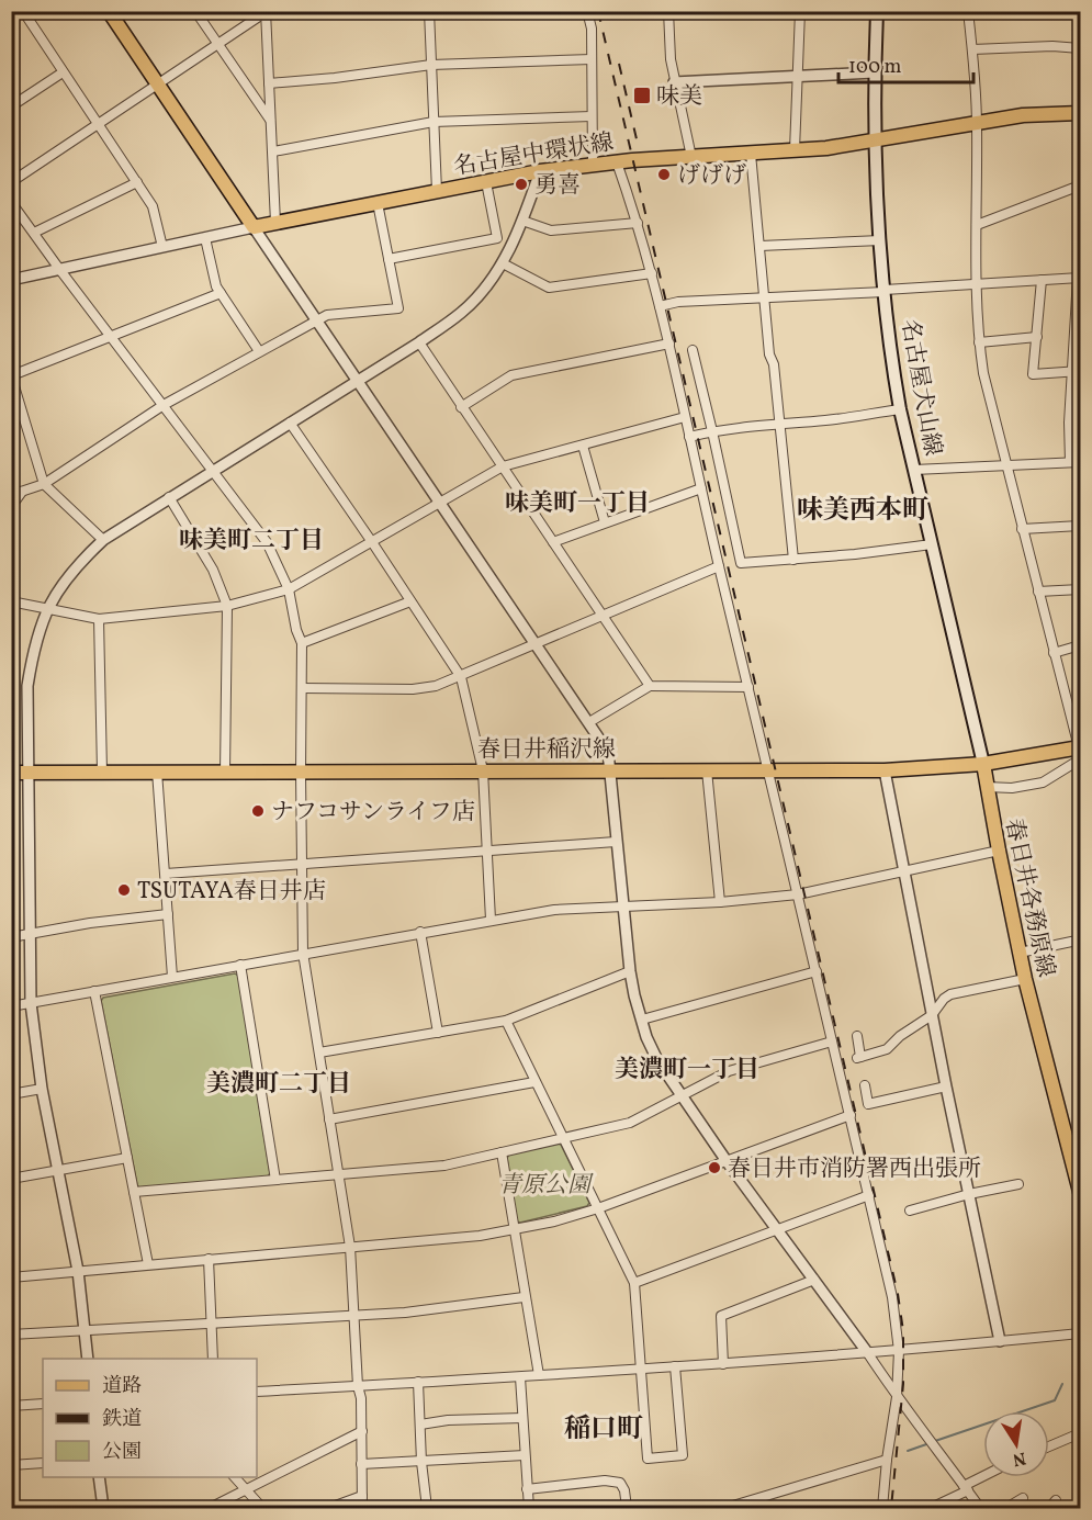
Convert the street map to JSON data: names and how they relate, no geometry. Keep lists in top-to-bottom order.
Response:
{
  "streets": {
    "main road": [
      "名古屋中環状線",
      "名古屋犬山線",
      "春日井稲沢線",
      "春日井各務原線"
    ]
  },
  "crossings": [
    ["名古屋中環状線", "名古屋犬山線"],
    ["名古屋犬山線", "春日井稲沢線"],
    ["名古屋犬山線", "春日井各務原線"],
    ["春日井稲沢線", "春日井各務原線"]
  ],
  "districts": [
    "味美町一丁目",
    "味美西本町",
    "味美町二丁目",
    "美濃町一丁目",
    "美濃町二丁目",
    "稲口町"
  ],
  "parks": ["青原公園"],
  "places": {
    "transit": ["味美"],
    "other": [
      "げげげ",
      "勇喜",
      "ナフコサンライフ店",
      "TSUTAYA春日井店",
      "春日井市消防署西出張所"
    ]
  },
  "legend": ["道路", "鉄道", "公園"],
  "scale_bar": "100 m",
  "north": "bottom"
}
